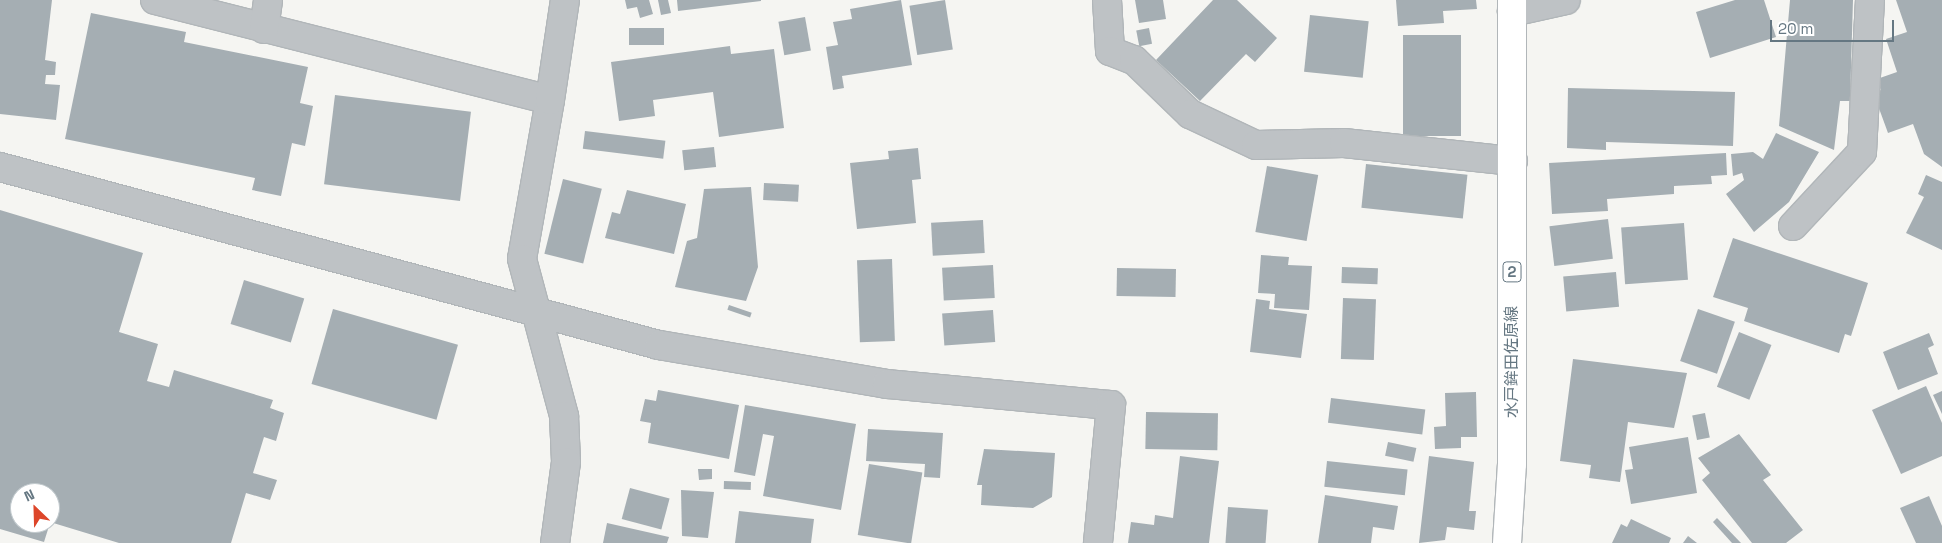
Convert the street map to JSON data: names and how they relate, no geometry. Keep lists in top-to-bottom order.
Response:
{
  "streets": {
    "main road": ["2", "水戸鉾田佐原線"]
  },
  "scale_bar": "20 m",
  "north": "top left"
}
